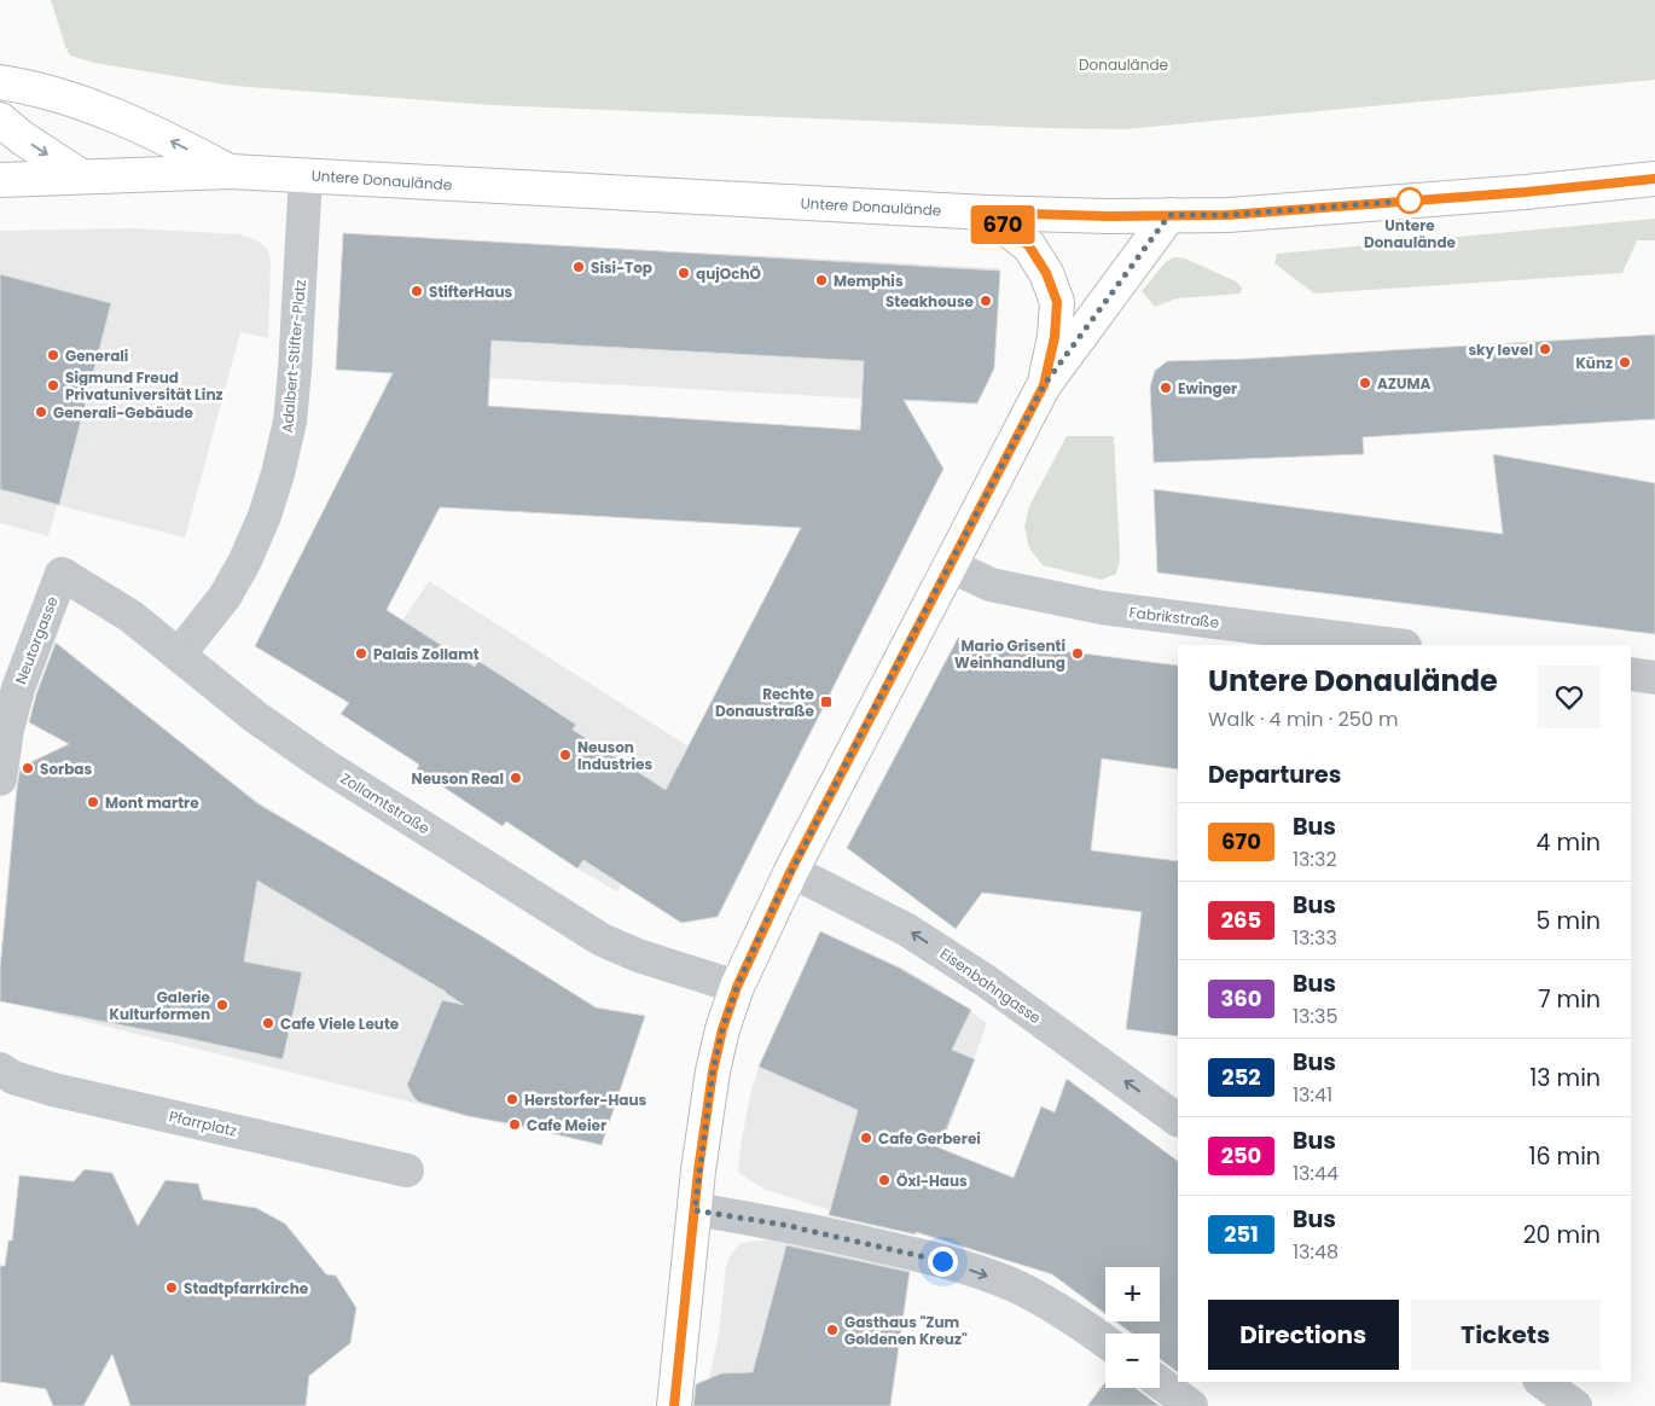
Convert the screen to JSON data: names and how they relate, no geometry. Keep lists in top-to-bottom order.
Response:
{
  "streets": {
    "main road": ["Untere Donaulände"],
    "street": [
      "Adalbert-Stifter-Platz",
      "Fabrikstraße",
      "Neutorgasse",
      "Zollamtstraße",
      "Eisenbahngasse",
      "Pfarrplatz"
    ]
  },
  "crossings": [
    ["Untere Donaulände", "Adalbert-Stifter-Platz"],
    ["Adalbert-Stifter-Platz", "Zollamtstraße"],
    ["Neutorgasse", "Zollamtstraße"]
  ],
  "parks": ["Donaulände"],
  "places": {
    "other": [
      "Untere Donaulände",
      "Sisi-Top",
      "qujOchÖ",
      "Memphis",
      "StifterHaus",
      "Steakhouse",
      "sky level",
      "Generali",
      "Künz",
      "AZUMA",
      "Sigmund Freud Privatuniversität Linz",
      "Ewinger",
      "Generali-Gebäude",
      "Palais Zollamt",
      "Mario Grisenti Weinhandlung",
      "Neuson Industries",
      "Sorbas",
      "Neuson Real",
      "Mont martre",
      "Galerie Kulturformen",
      "Cafe Viele Leute",
      "Herstorfer-Haus",
      "Cafe Meier",
      "Cafe Gerberei",
      "Öxl-Haus",
      "Stadtpfarrkirche",
      "Gasthaus \"Zum Goldenen Kreuz\""
    ],
    "transit": ["Rechte Donaustraße"]
  },
  "lines": ["bus line 670"],
  "page": {
    "on_map": "670",
    "heading": [
      ["Untere Donaulände", "Walk · 4 min · 250 m"],
      "Departures"
    ],
    "list": [
      {
        "mark": "670",
        "name": "Bus",
        "note": "13:32",
        "value": "4 min"
      },
      {
        "mark": "265",
        "name": "Bus",
        "note": "13:33",
        "value": "5 min"
      },
      {
        "mark": "360",
        "name": "Bus",
        "note": "13:35",
        "value": "7 min"
      },
      {
        "mark": "252",
        "name": "Bus",
        "note": "13:41",
        "value": "13 min"
      },
      {
        "mark": "250",
        "name": "Bus",
        "note": "13:44",
        "value": "16 min"
      },
      {
        "mark": "251",
        "name": "Bus",
        "note": "13:48",
        "value": "20 min"
      }
    ],
    "map_buttons": ["+", "−"],
    "buttons": ["Directions", "Tickets"]
  }
}
